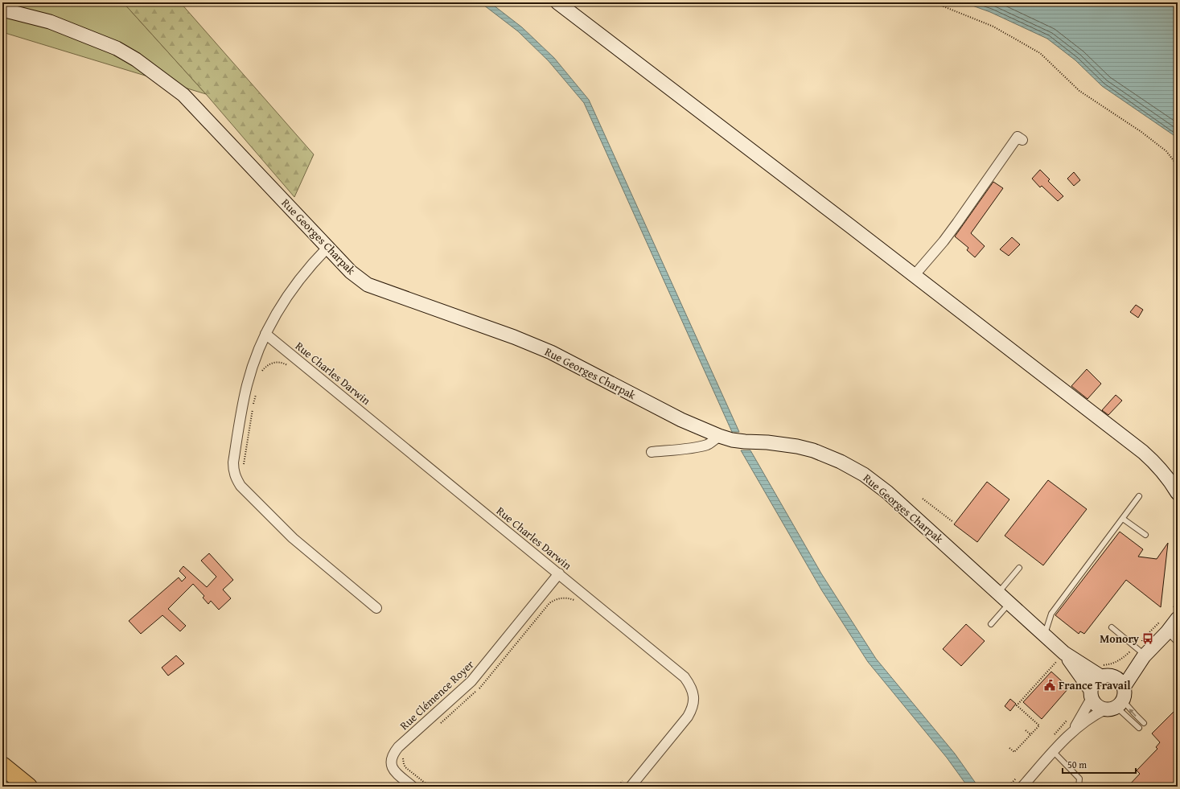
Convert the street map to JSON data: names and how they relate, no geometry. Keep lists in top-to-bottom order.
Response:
{
  "streets": {
    "street": ["Rue Georges Charpak", "Rue Charles Darwin", "Rue Clémence Royer"]
  },
  "crossings": [
    ["Rue Charles Darwin", "Rue Clémence Royer"]
  ],
  "places": {
    "bus stop": ["Monory"],
    "public building": ["France Travail"]
  },
  "scale_bar": "50 m"
}
